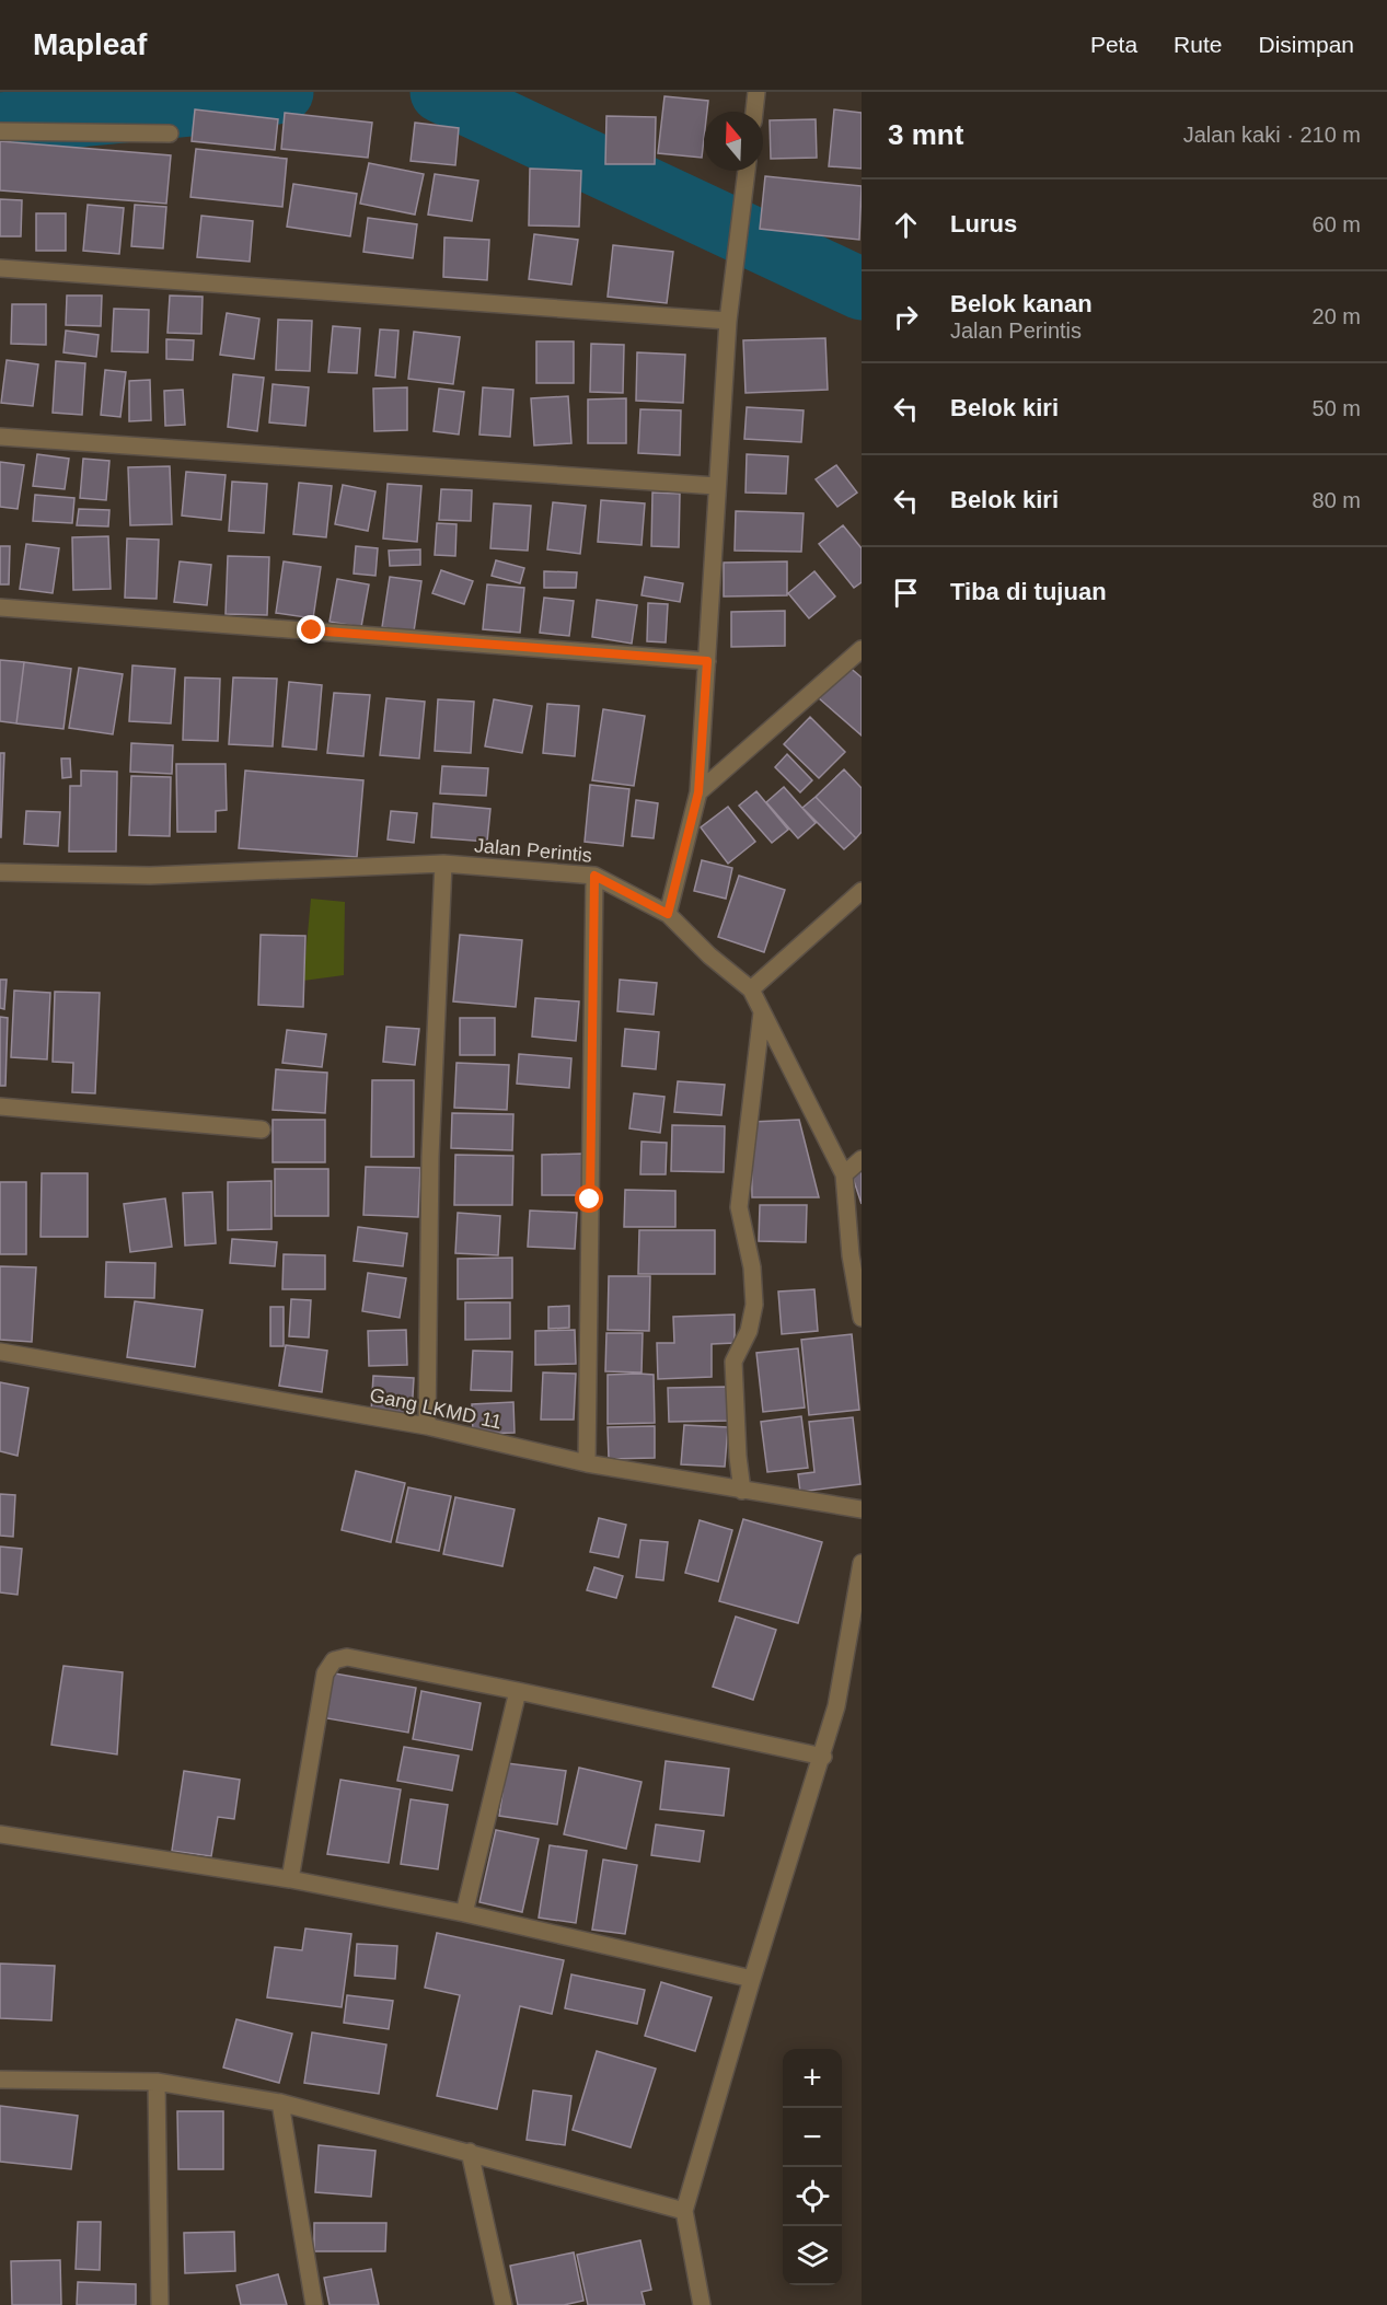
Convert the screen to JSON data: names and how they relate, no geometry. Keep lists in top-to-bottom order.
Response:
{
  "streets": {
    "street": ["Jalan Perintis", "Gang LKMD 11"]
  },
  "north": "top",
  "page": {
    "header": "Mapleaf",
    "nav": ["Peta", "Rute", "Disimpan"],
    "heading": ["3 mnt", "Jalan kaki · 210 m"],
    "list": [
      ["Lurus", "60 m"],
      ["Belok kanan", "Jalan Perintis", "20 m"],
      ["Belok kiri", "50 m"],
      ["Belok kiri", "80 m"],
      "Tiba di tujuan"
    ],
    "map_buttons": ["+", "−"]
  }
}
